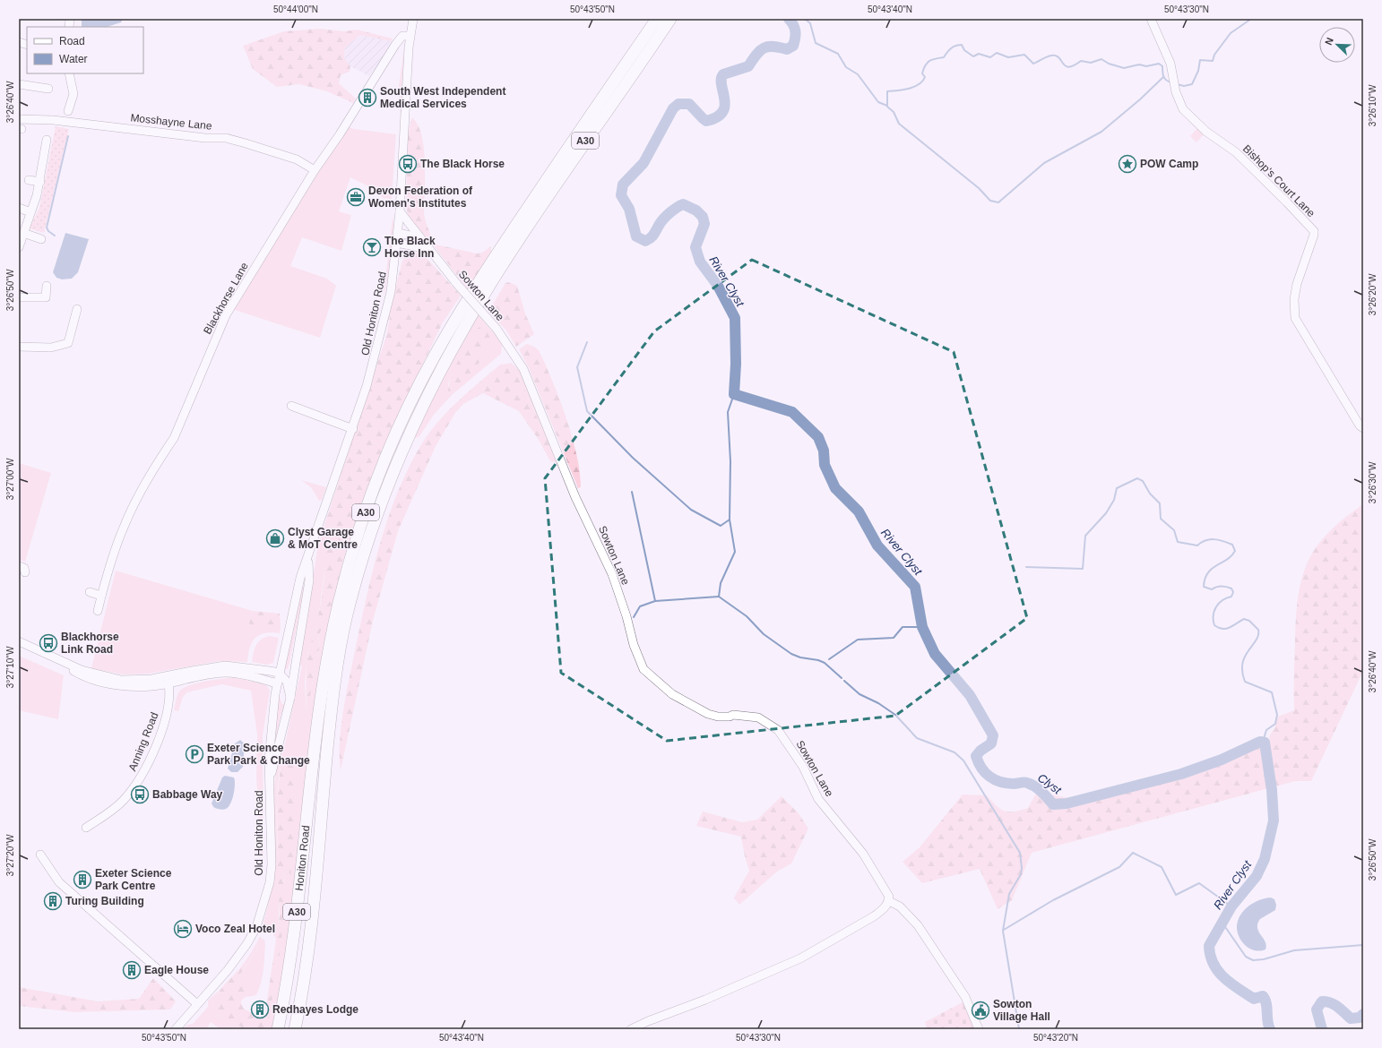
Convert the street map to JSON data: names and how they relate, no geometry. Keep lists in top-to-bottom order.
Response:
{
  "streets": {
    "highway": ["A30", "Honiton Road"],
    "street": [
      "Mosshayne Lane",
      "Bishop's Court Lane",
      "Sowton Lane",
      "Blackhorse Lane",
      "Old Honiton Road",
      "Anning Road"
    ]
  },
  "crossings": [
    ["Mosshayne Lane", "Blackhorse Lane"],
    ["Sowton Lane", "Old Honiton Road"],
    ["Blackhorse Lane", "Old Honiton Road"]
  ],
  "water": ["River Clyst", "Clyst"],
  "places": {
    "building": [
      "South West Independent Medical Services",
      "Exeter Science Park Centre",
      "Turing Building",
      "Eagle House",
      "Redhayes Lodge"
    ],
    "bus stop": ["The Black Horse", "Blackhorse Link Road", "Babbage Way"],
    "place": ["POW Camp"],
    "office": ["Devon Federation of Women's Institutes"],
    "bar": ["The Black Horse Inn"],
    "shop": ["Clyst Garage & MoT Centre"],
    "parking": ["Exeter Science Park Park & Change"],
    "hotel": ["Voco Zeal Hotel"],
    "public building": ["Sowton Village Hall"]
  },
  "legend": ["Road", "Water"],
  "north": "top left",
  "coordinates": [
    "50°44'00\"N",
    "50°43'50\"N",
    "50°43'40\"N",
    "50°43'30\"N",
    "3°26'40\"W",
    "3°26'10\"W",
    "3°26'50\"W",
    "3°26'20\"W",
    "3°27'00\"W",
    "3°26'30\"W",
    "3°27'10\"W",
    "3°27'20\"W",
    "50°43'20\"N"
  ]
}
